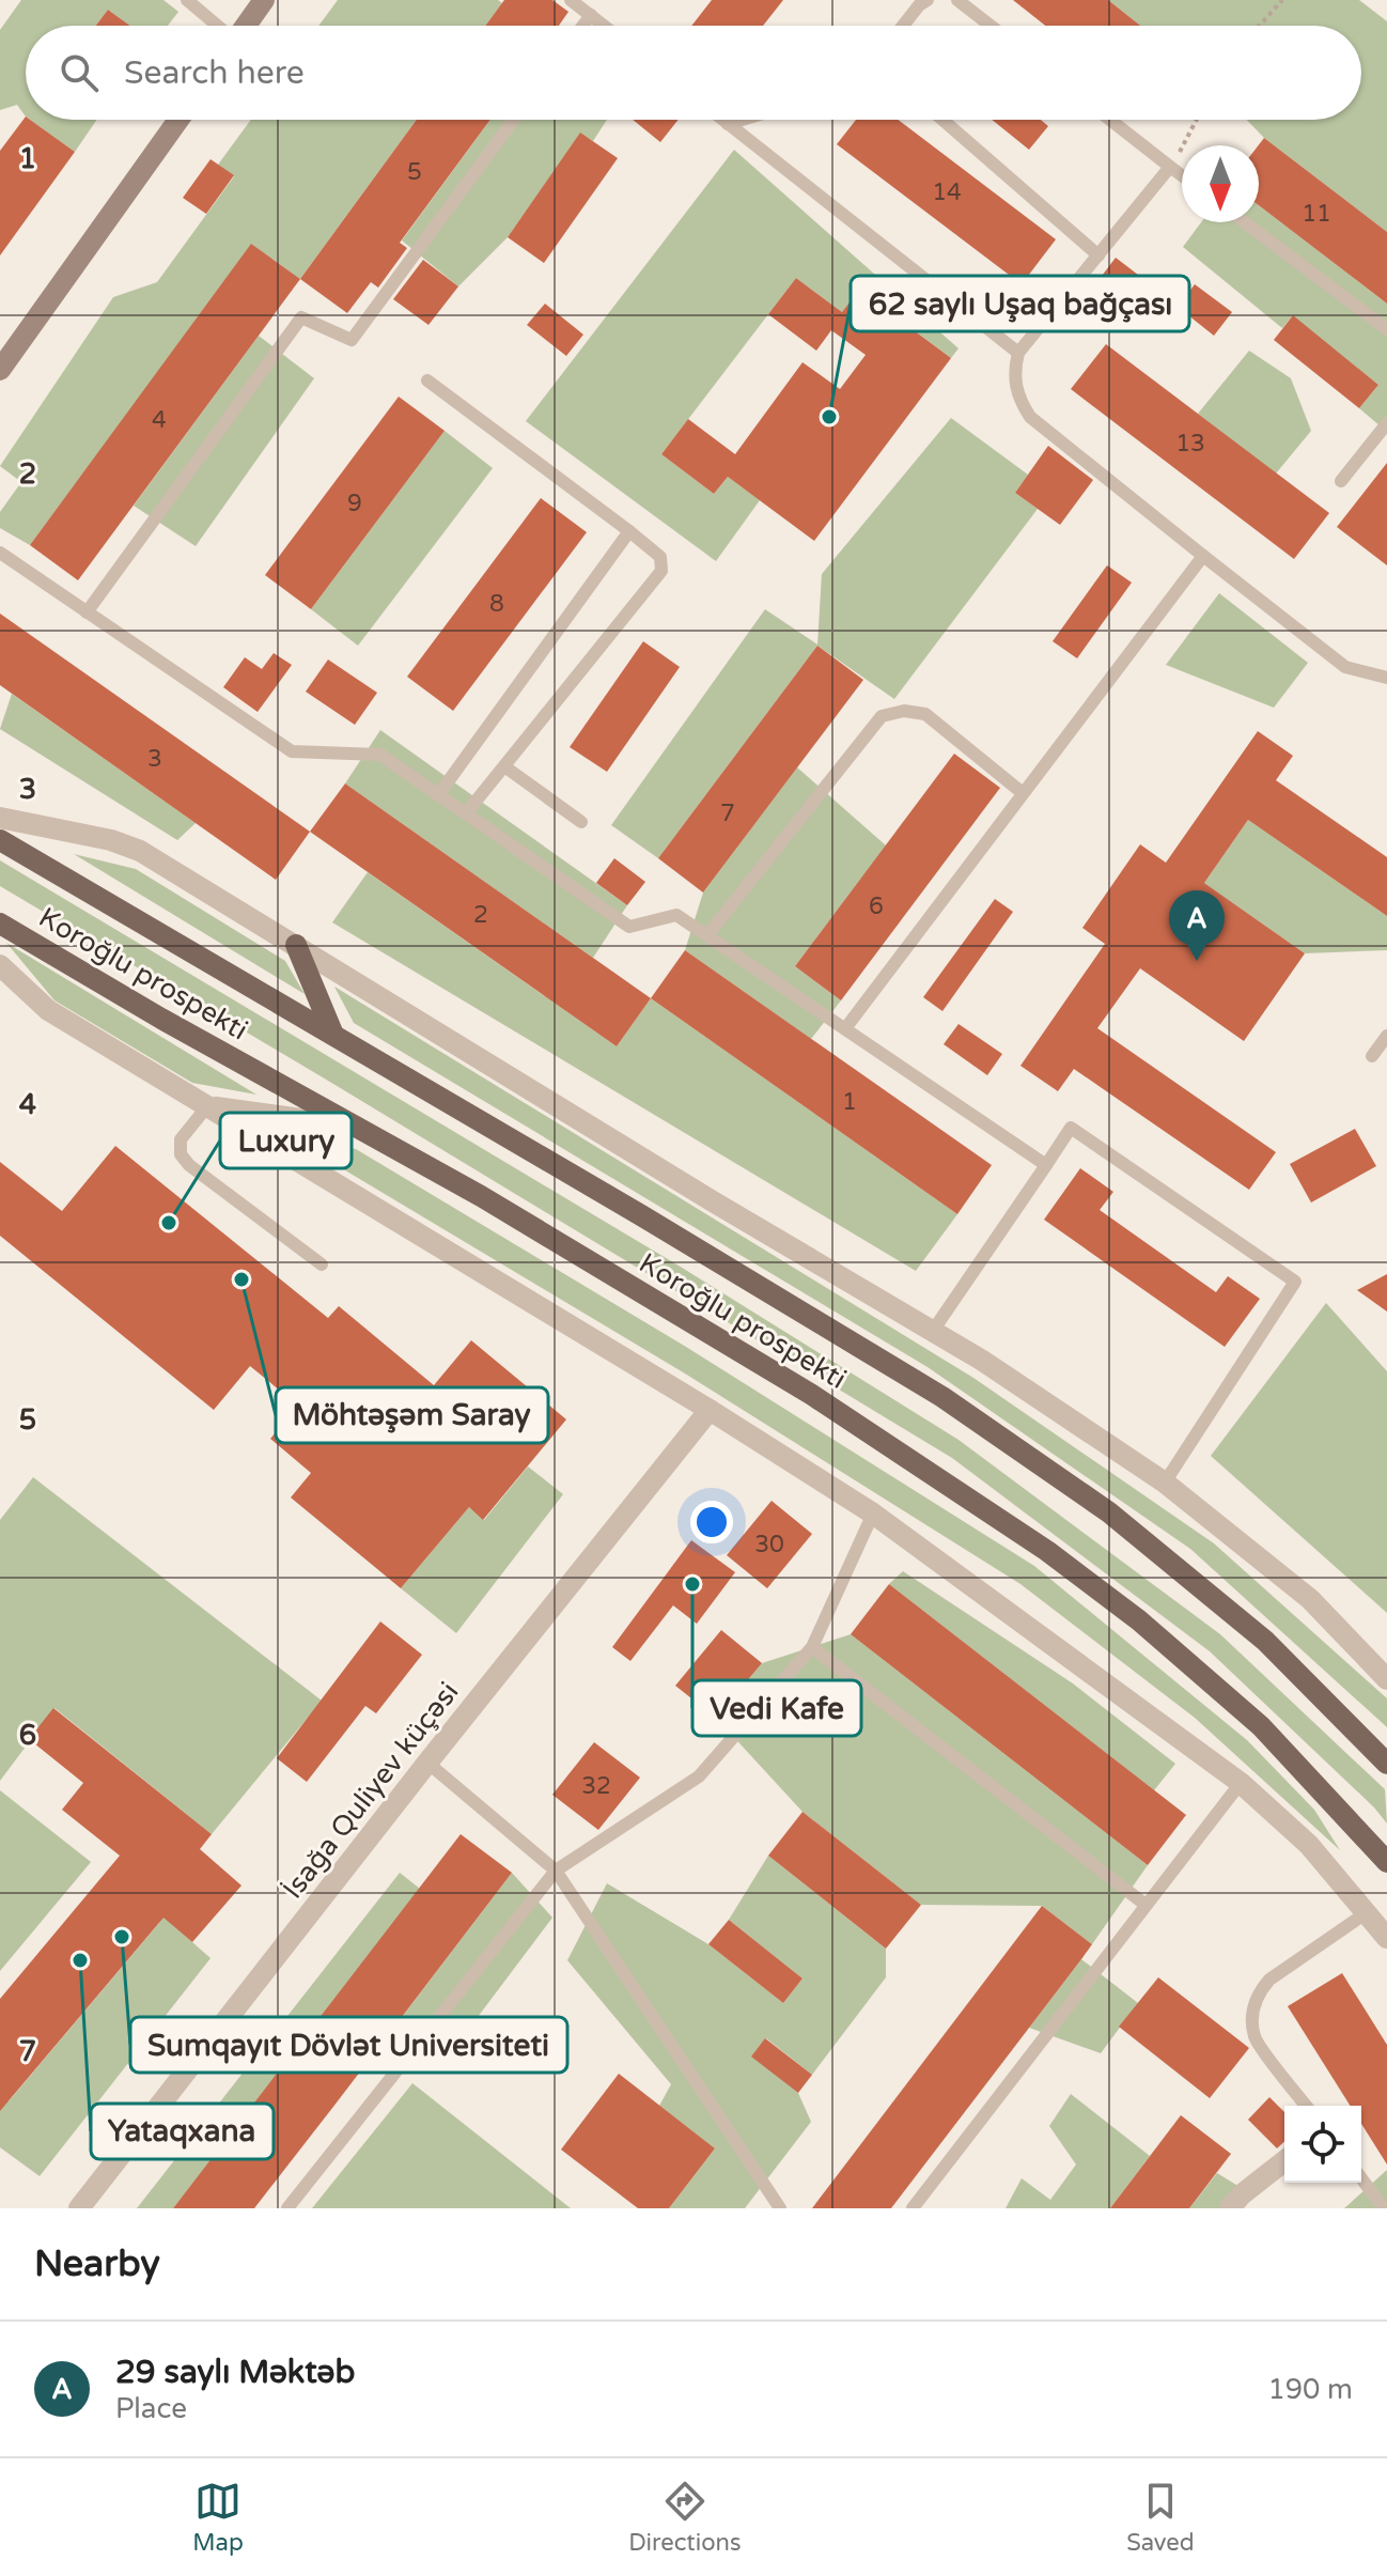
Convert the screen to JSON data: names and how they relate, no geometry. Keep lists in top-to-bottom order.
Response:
{
  "streets": {
    "main road": ["Koroğlu prospekti"],
    "street": ["İsağa Quliyev küçəsi"]
  },
  "places": [
    "62 saylı Uşaq bağçası",
    "Luxury",
    "Möhtəşəm Saray",
    "Vedi Kafe",
    "Sumqayıt Dövlət Universiteti",
    "Yataqxana"
  ],
  "house_numbers": [
    "5",
    "14",
    "11",
    "4",
    "13",
    "9",
    "8",
    "3",
    "7",
    "6",
    "2",
    "1",
    "30",
    "32"
  ],
  "north": "bottom",
  "page": {
    "search": "Search here",
    "pins": "A",
    "heading": "Nearby",
    "list": [
      {
        "mark": "A",
        "name": "29 saylı Məktəb",
        "note": "Place",
        "value": "190 m"
      }
    ],
    "nav": ["Map", "Directions", "Saved"]
  },
  "grid": {
    "rows": [
      "1",
      "2",
      "3",
      "4",
      "5",
      "6",
      "7"
    ]
  }
}
